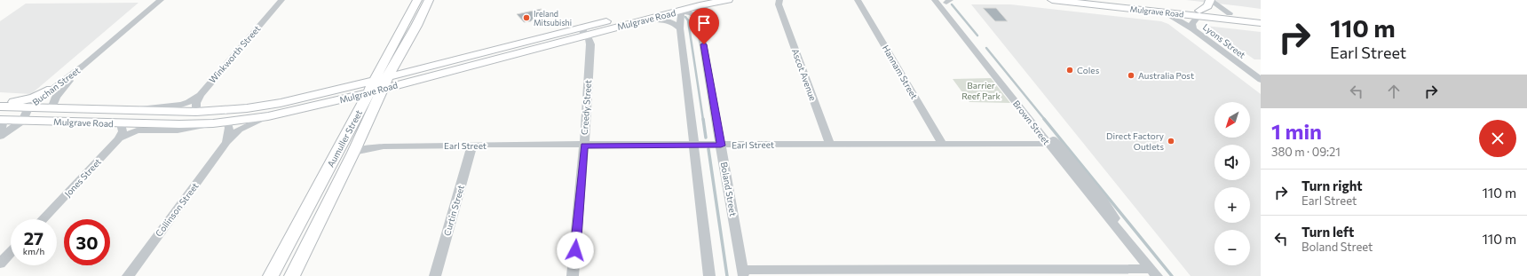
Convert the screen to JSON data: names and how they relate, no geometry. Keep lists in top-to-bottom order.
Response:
{
  "streets": {
    "main road": ["Mulgrave Road", "Aumuller Street"],
    "street": [
      "Lyons Street",
      "Winkworth Street",
      "Hannam Street",
      "Ascot Avenue",
      "Buchan Street",
      "Creedy Street",
      "Brown Street",
      "Earl Street",
      "Jones Street",
      "Boland Street",
      "Collinson Street",
      "Curtin Street"
    ]
  },
  "crossings": [
    ["Mulgrave Road", "Lyons Street"],
    ["Mulgrave Road", "Winkworth Street"],
    ["Mulgrave Road", "Buchan Street"],
    ["Mulgrave Road", "Creedy Street"],
    ["Mulgrave Road", "Aumuller Street"],
    ["Mulgrave Road", "Collinson Street"],
    ["Hannam Street", "Earl Street"],
    ["Ascot Avenue", "Earl Street"],
    ["Creedy Street", "Earl Street"],
    ["Brown Street", "Earl Street"],
    ["Aumuller Street", "Earl Street"],
    ["Earl Street", "Boland Street"],
    ["Earl Street", "Curtin Street"]
  ],
  "parks": ["Barrier Reef Park"],
  "places": [
    "Ireland Mitsubishi",
    "Coles",
    "Australia Post",
    "Direct Factory Outlets"
  ],
  "north": "bottom left",
  "page": {
    "turn": ["110 m", "Earl Street"],
    "map_buttons": ["+", "−"],
    "heading": ["1 min", "380 m · 09:21"],
    "list": [
      {
        "name": "Turn right",
        "note": "Earl Street",
        "value": "110 m"
      },
      {
        "name": "Turn left",
        "note": "Boland Street",
        "value": "110 m"
      }
    ],
    "speed": "27 km/h",
    "limit": "30"
  }
}
